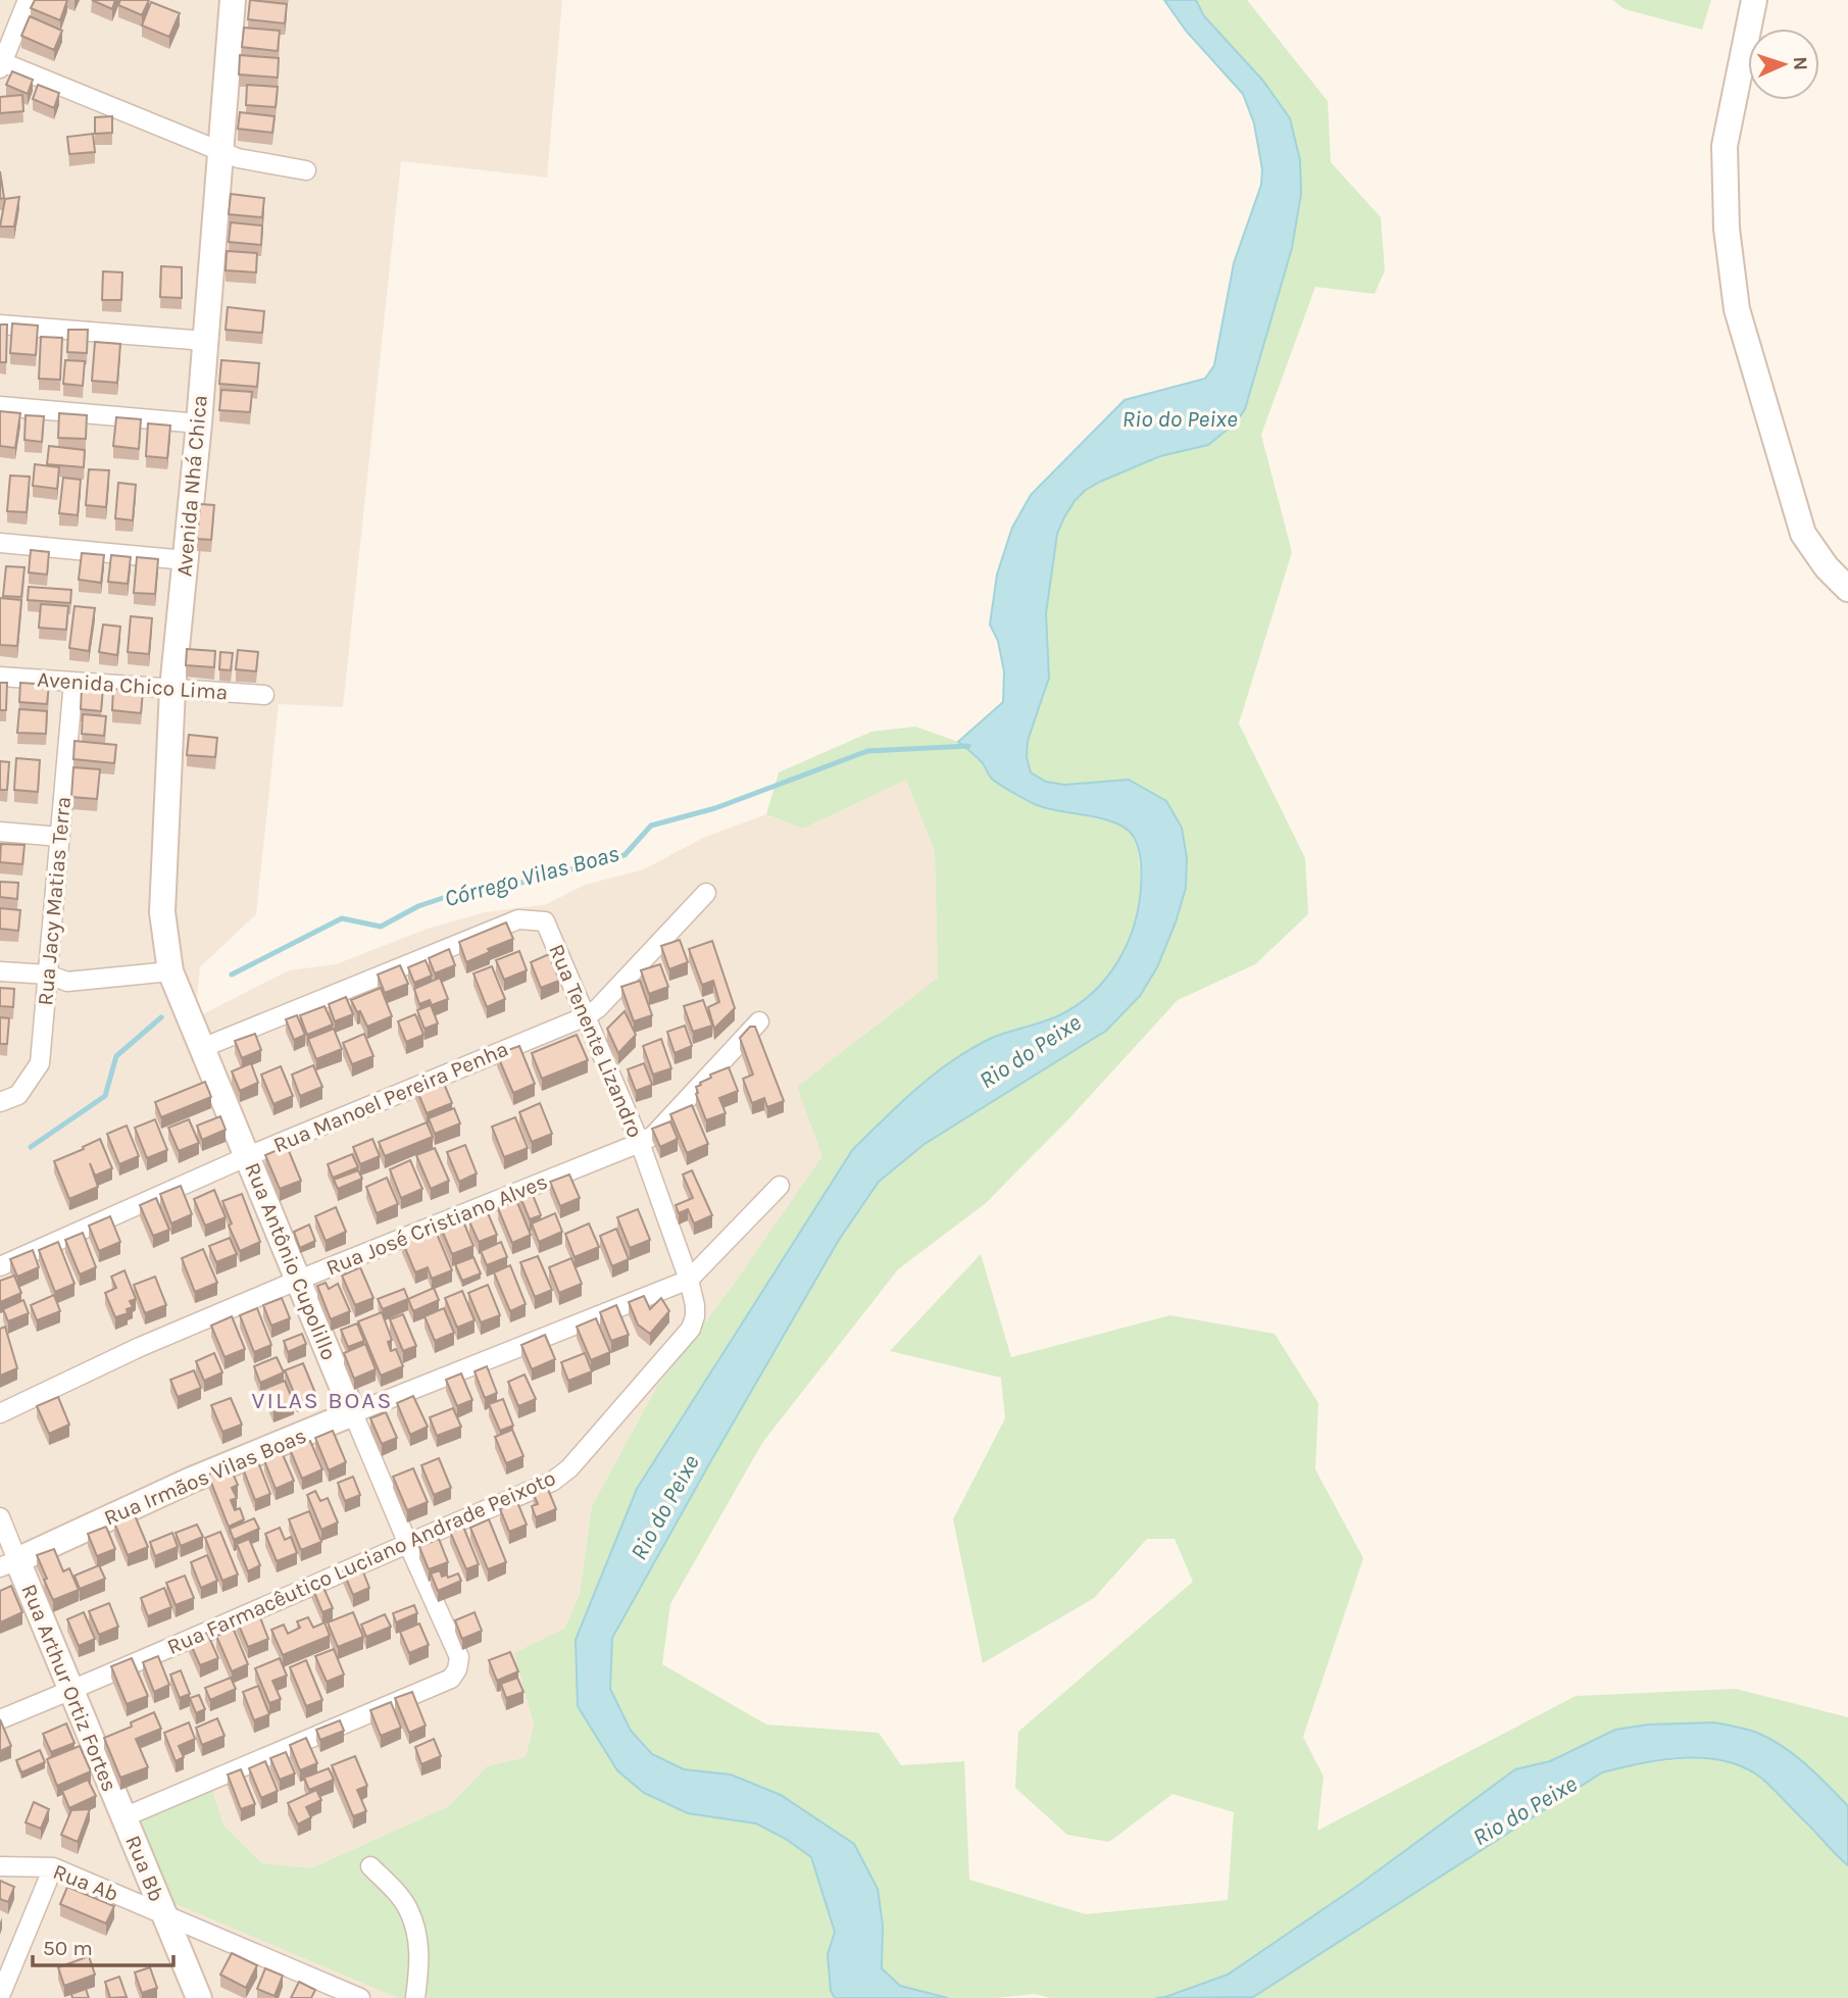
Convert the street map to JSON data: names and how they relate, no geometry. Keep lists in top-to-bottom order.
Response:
{
  "streets": {
    "street": [
      "Avenida Nhá Chica",
      "Avenida Chico Lima",
      "Rua Jacy Matias Terra",
      "Rua Tenente Lizandro",
      "Rua Manoel Pereira Penha",
      "Rua José Cristiano Alves",
      "Rua Antônio Cupolillo",
      "Rua Irmãos Vilas Boas",
      "Rua Farmacêutico Luciano Andrade Peixoto",
      "Rua Arthur Ortiz Fortes",
      "Rua Bb",
      "Rua Ab"
    ]
  },
  "crossings": [
    ["Avenida Nhá Chica", "Avenida Chico Lima"],
    ["Avenida Nhá Chica", "Rua Antônio Cupolillo"],
    ["Avenida Chico Lima", "Rua Jacy Matias Terra"],
    ["Rua Tenente Lizandro", "Rua Manoel Pereira Penha"],
    ["Rua Tenente Lizandro", "Rua José Cristiano Alves"],
    ["Rua Tenente Lizandro", "Rua Antônio Cupolillo"],
    ["Rua Tenente Lizandro", "Rua Irmãos Vilas Boas"],
    ["Rua Tenente Lizandro", "Rua Farmacêutico Luciano Andrade Peixoto"],
    ["Rua Manoel Pereira Penha", "Rua Antônio Cupolillo"],
    ["Rua José Cristiano Alves", "Rua Antônio Cupolillo"],
    ["Rua Antônio Cupolillo", "Rua Irmãos Vilas Boas"],
    ["Rua Antônio Cupolillo", "Rua Farmacêutico Luciano Andrade Peixoto"],
    ["Rua Antônio Cupolillo", "Rua Arthur Ortiz Fortes"],
    ["Rua Antônio Cupolillo", "Rua Bb"],
    ["Rua Irmãos Vilas Boas", "Rua Arthur Ortiz Fortes"],
    ["Rua Farmacêutico Luciano Andrade Peixoto", "Rua Arthur Ortiz Fortes"],
    ["Rua Arthur Ortiz Fortes", "Rua Bb"],
    ["Rua Bb", "Rua Ab"]
  ],
  "districts": ["VILAS BOAS"],
  "water": ["Rio do Peixe", "Córrego Vilas Boas"],
  "scale_bar": "50 m",
  "north": "right"
}
